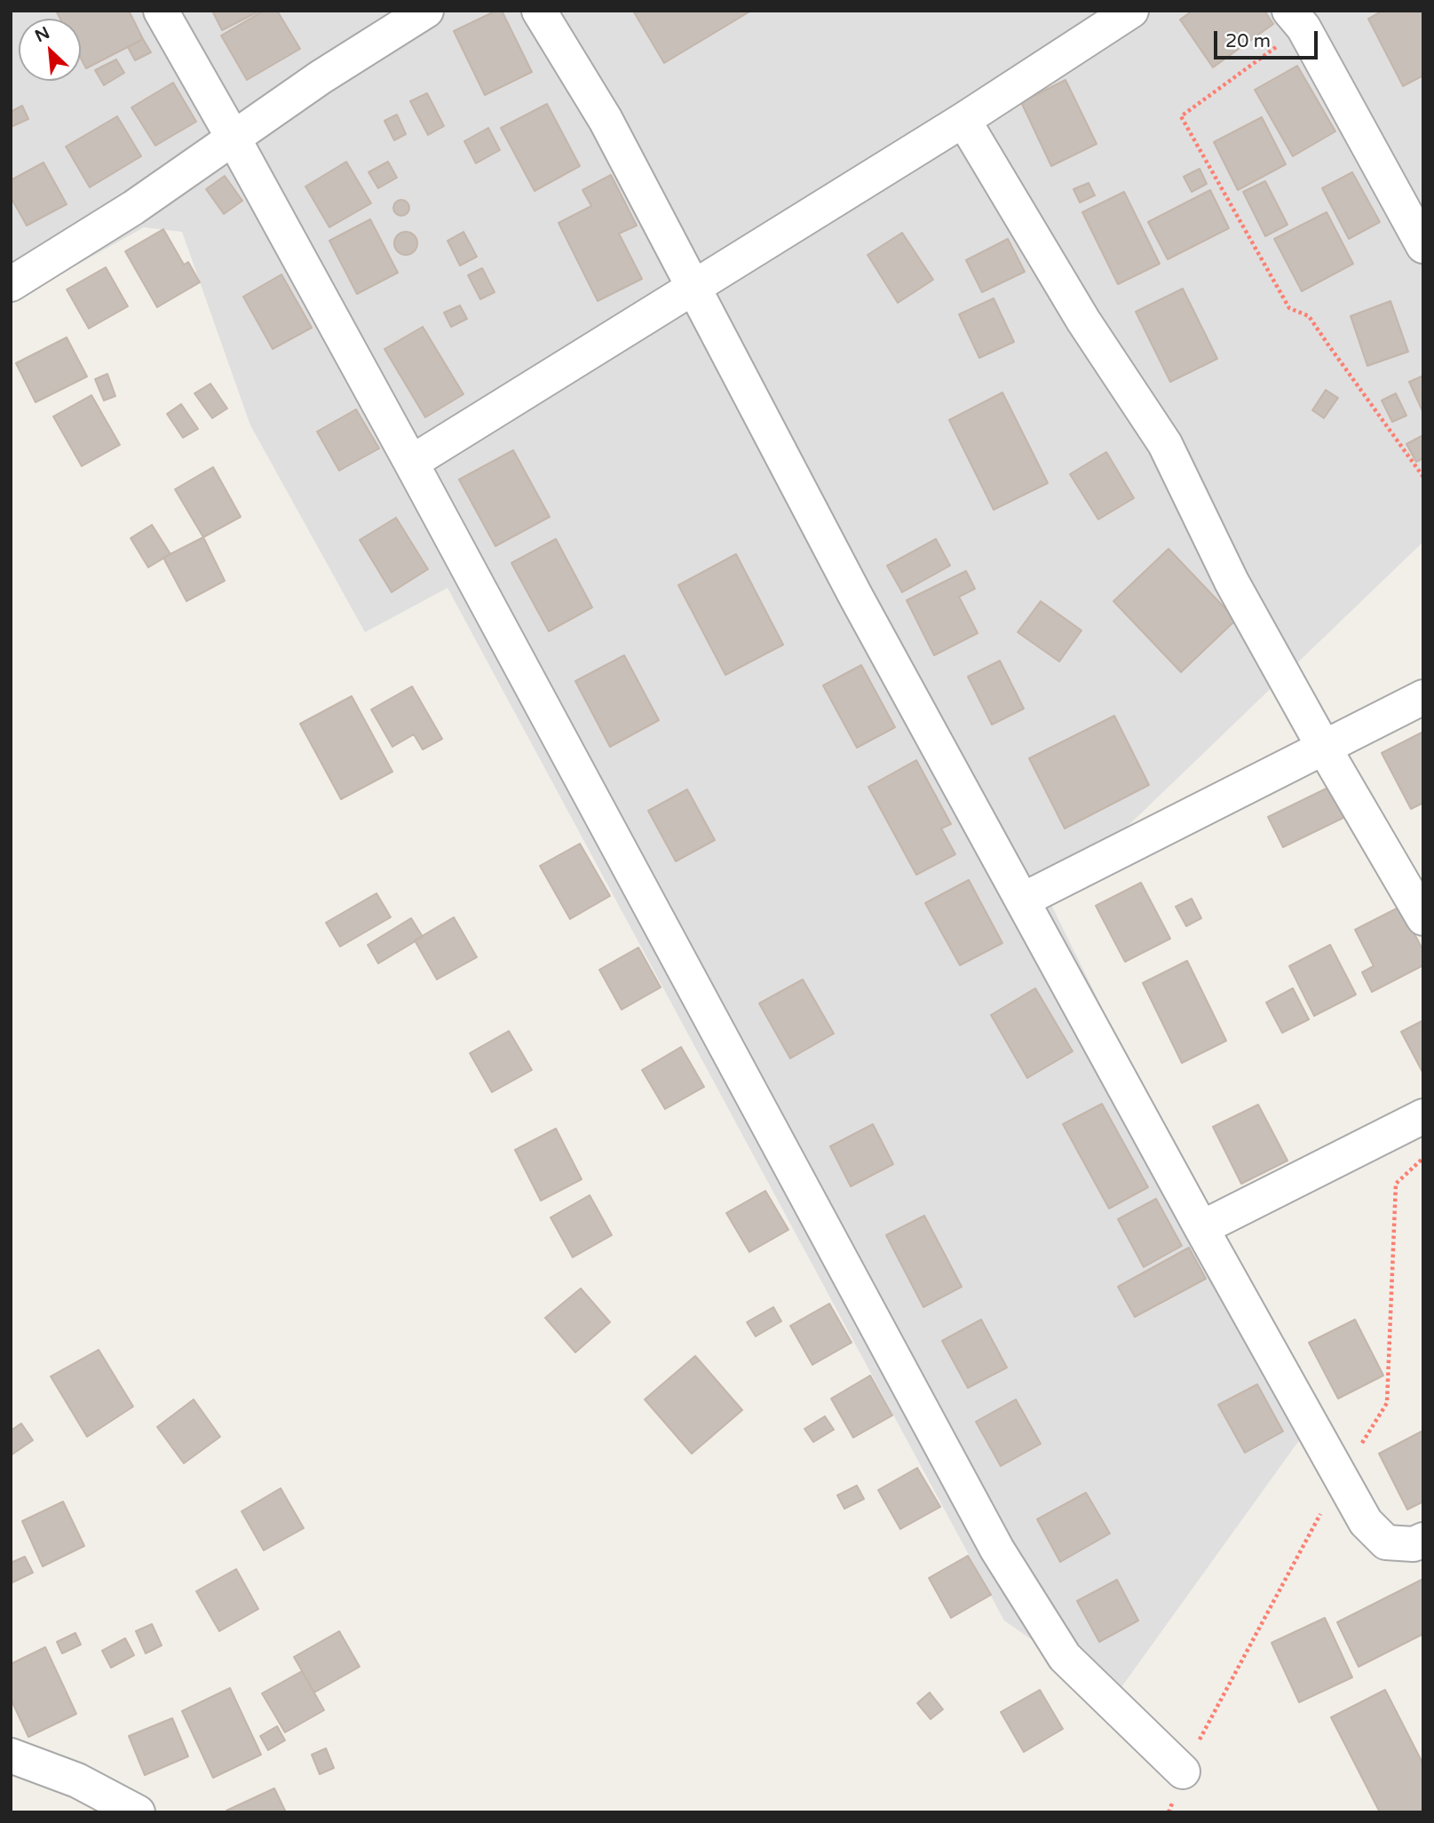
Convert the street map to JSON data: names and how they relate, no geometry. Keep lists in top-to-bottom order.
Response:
{
  "scale_bar": "20 m",
  "north": "top left"
}
